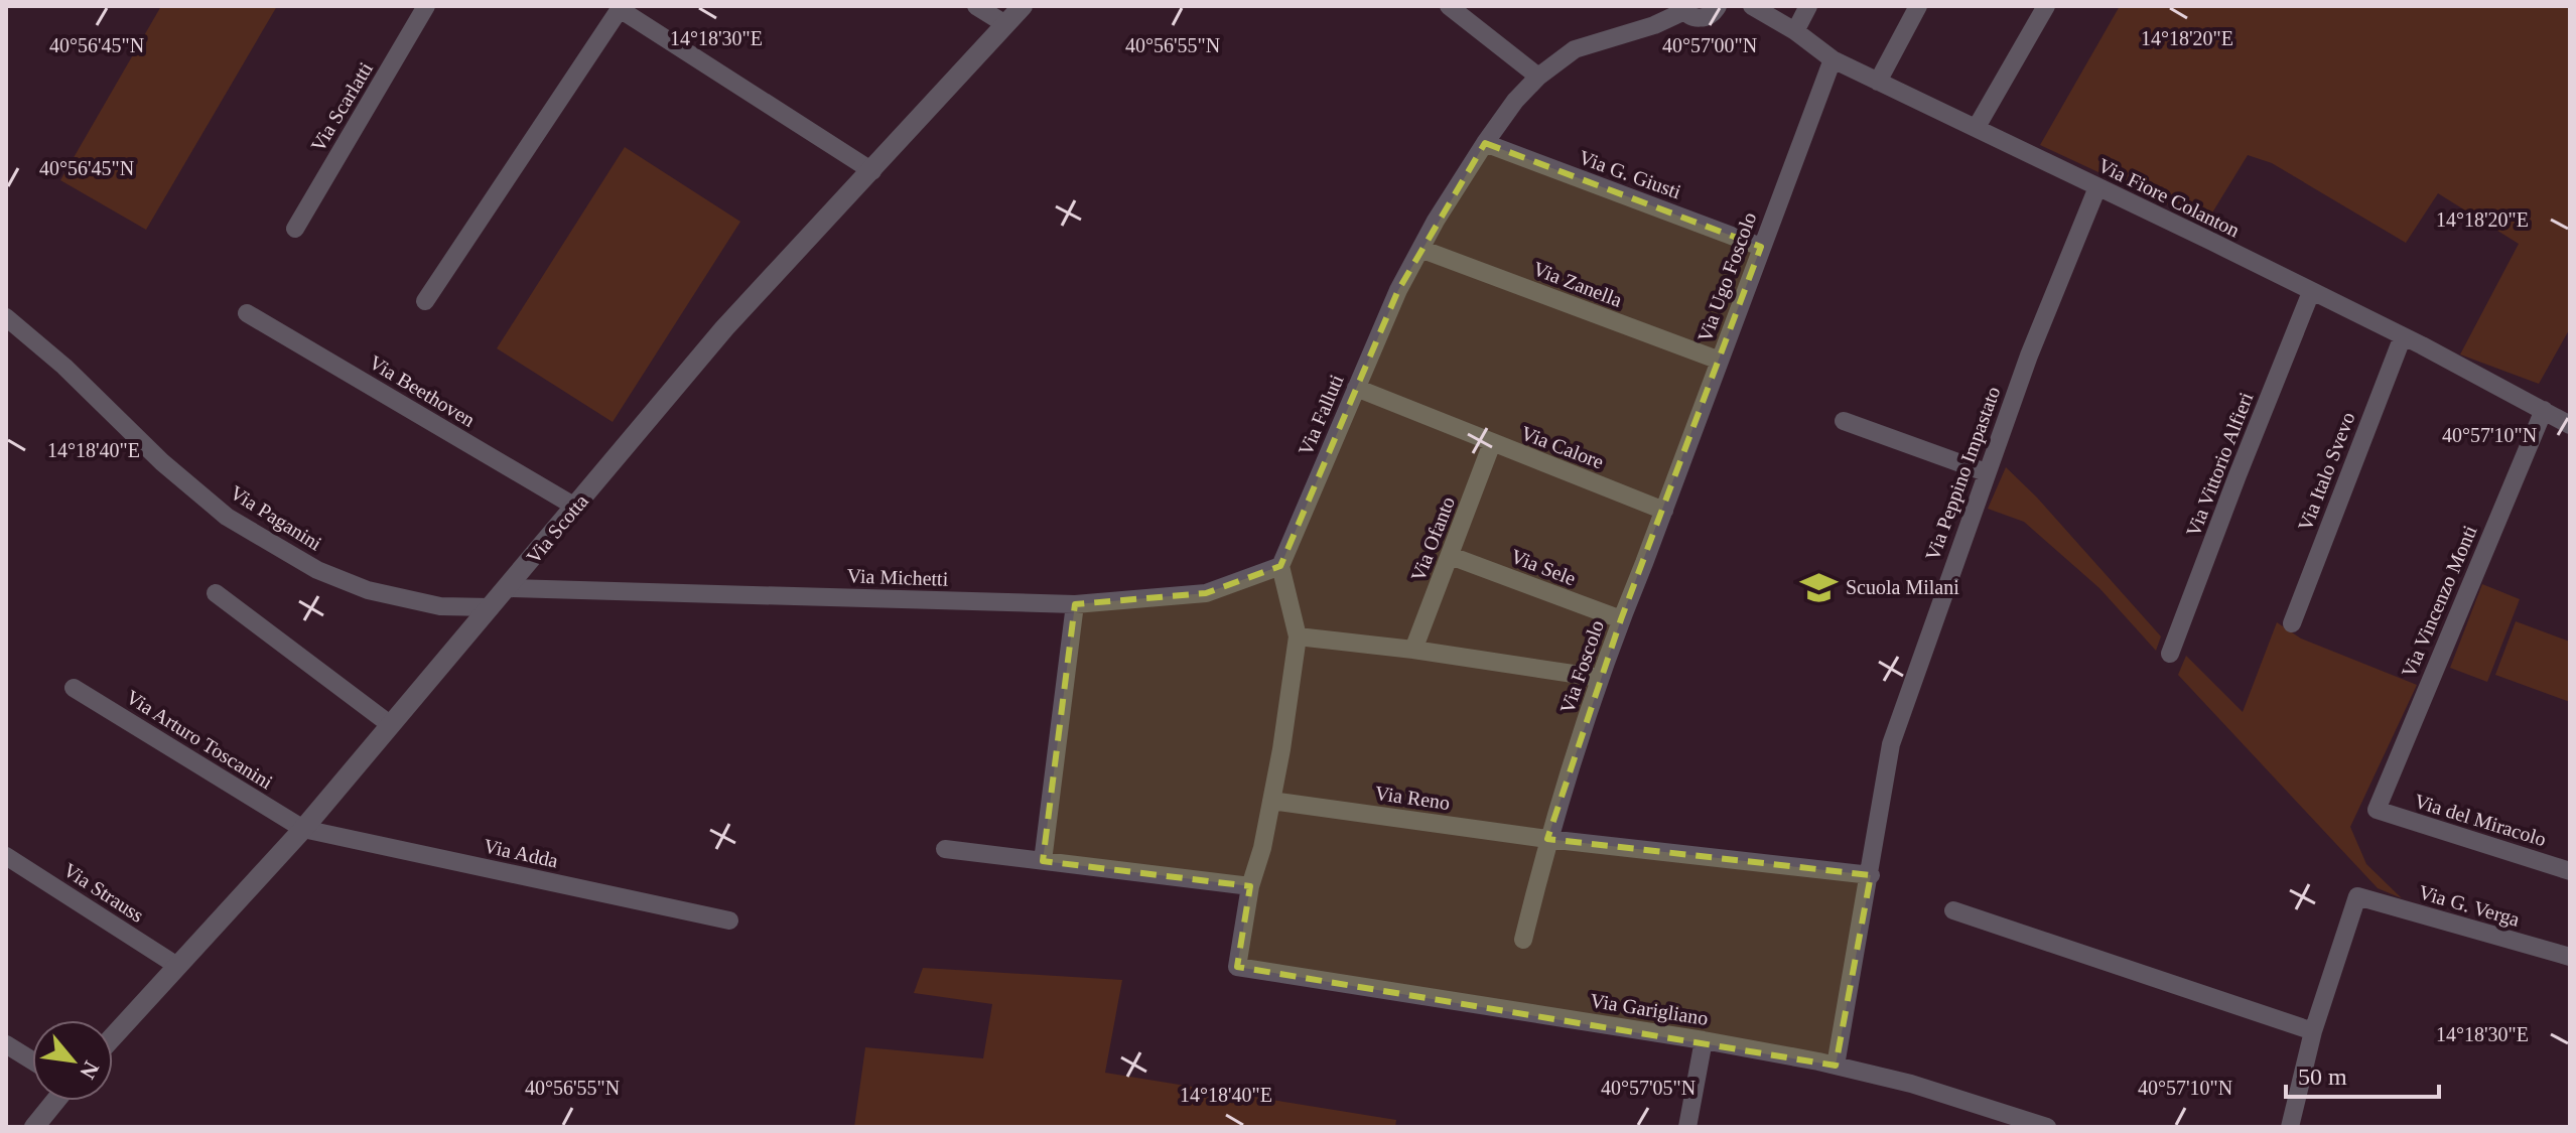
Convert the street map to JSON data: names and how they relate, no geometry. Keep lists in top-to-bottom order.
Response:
{
  "streets": {
    "street": [
      "Via Scarlatti",
      "Via G. Giusti",
      "Via Fiore Colanton",
      "Via Ugo Foscolo",
      "Via Zanella",
      "Via Beethoven",
      "Via Falluti",
      "Via Calore",
      "Via Vittorio Alfieri",
      "Via Italo Svevo",
      "Via Peppino Impastato",
      "Via Paganini",
      "Via Scotta",
      "Via Ofanto",
      "Via Sele",
      "Via Michetti",
      "Via Vincenzo Monti",
      "Via Foscolo",
      "Via Arturo Toscanini",
      "Via Reno",
      "Via del Miracolo",
      "Via Adda",
      "Via Strauss",
      "Via G. Verga",
      "Via Garigliano"
    ]
  },
  "crossings": [
    ["Via G. Giusti", "Via Ugo Foscolo"],
    ["Via G. Giusti", "Via Falluti"],
    ["Via Fiore Colanton", "Via Ugo Foscolo"],
    ["Via Fiore Colanton", "Via Vittorio Alfieri"],
    ["Via Fiore Colanton", "Via Italo Svevo"],
    ["Via Fiore Colanton", "Via Peppino Impastato"],
    ["Via Fiore Colanton", "Via Vincenzo Monti"],
    ["Via Ugo Foscolo", "Via Zanella"],
    ["Via Ugo Foscolo", "Via Calore"],
    ["Via Ugo Foscolo", "Via Foscolo"],
    ["Via Zanella", "Via Falluti"],
    ["Via Beethoven", "Via Scotta"],
    ["Via Falluti", "Via Calore"],
    ["Via Falluti", "Via Michetti"],
    ["Via Calore", "Via Ofanto"],
    ["Via Calore", "Via Foscolo"],
    ["Via Peppino Impastato", "Via Reno"],
    ["Via Peppino Impastato", "Via Garigliano"],
    ["Via Paganini", "Via Scotta"],
    ["Via Scotta", "Via Michetti"],
    ["Via Scotta", "Via Arturo Toscanini"],
    ["Via Scotta", "Via Adda"],
    ["Via Scotta", "Via Strauss"],
    ["Via Ofanto", "Via Sele"],
    ["Via Sele", "Via Foscolo"],
    ["Via Vincenzo Monti", "Via del Miracolo"],
    ["Via Foscolo", "Via Reno"],
    ["Via Arturo Toscanini", "Via Adda"]
  ],
  "places": {
    "school or university": ["Scuola Milani"]
  },
  "scale_bar": "50 m",
  "north": "bottom right",
  "coordinates": [
    "14°18'30\"E",
    "14°18'20\"E",
    "40°56'45\"N",
    "40°56'55\"N",
    "40°57'00\"N",
    "40°57'10\"N",
    "14°18'40\"E",
    "40°57'05\"N"
  ]
}
